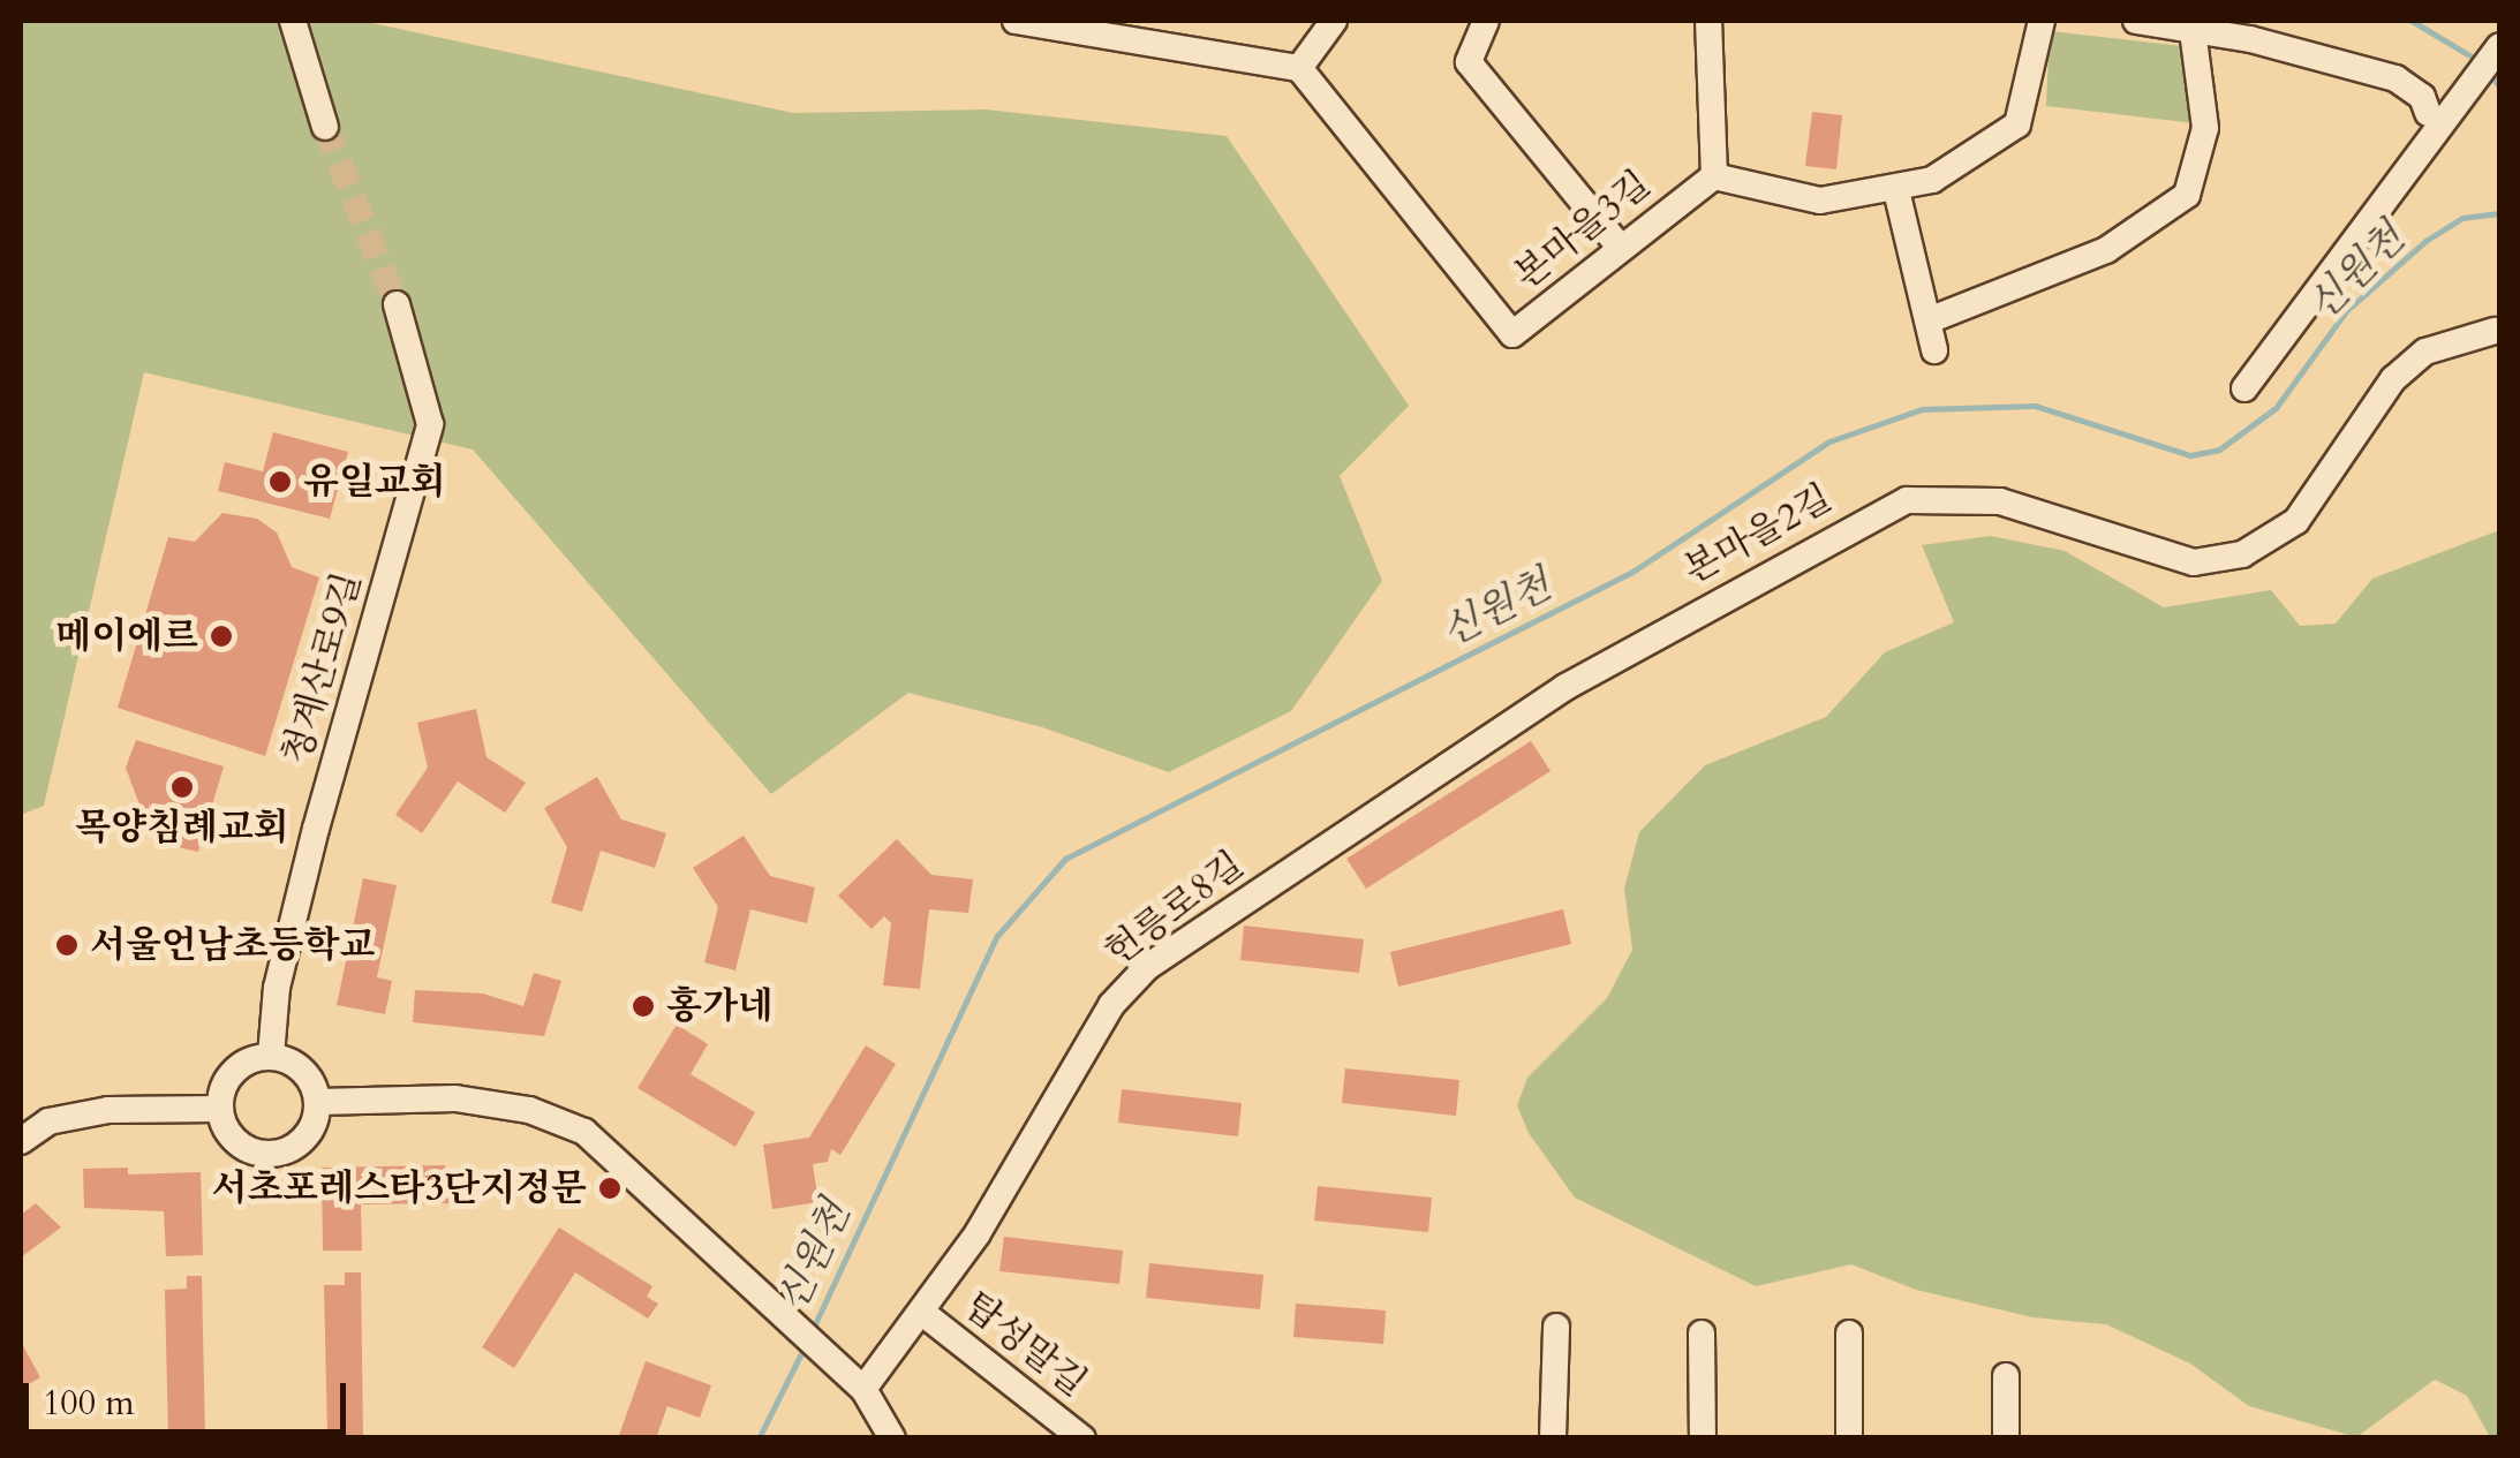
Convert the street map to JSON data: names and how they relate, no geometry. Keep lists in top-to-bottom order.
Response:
{
  "streets": {
    "street": [
      "본마을3길",
      "본마을2길",
      "청계산로9길",
      "헌릉로8길",
      "탑성말길"
    ]
  },
  "crossings": [
    ["본마을2길", "헌릉로8길"],
    ["헌릉로8길", "탑성말길"]
  ],
  "water": ["신원천"],
  "places": [
    "유일교회",
    "메이에르",
    "목양침례교회",
    "서울언남초등학교",
    "홍가네",
    "서초포레스타3단지정문"
  ],
  "scale_bar": "100 m"
}
